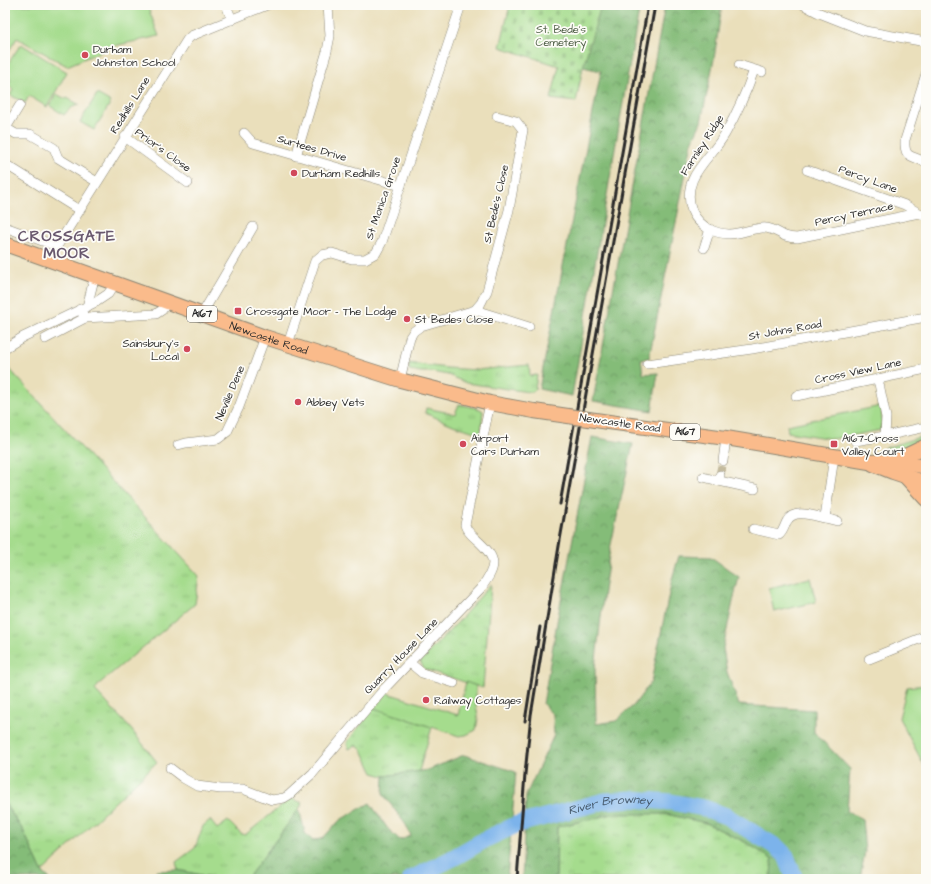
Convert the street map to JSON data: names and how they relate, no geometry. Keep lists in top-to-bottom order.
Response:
{
  "streets": {
    "highway": ["A167", "Newcastle Road"],
    "street": [
      "Redhills Lane",
      "Farnley Ridge",
      "Surtees Drive",
      "Prior's Close",
      "Percy Lane",
      "St Monica Grove",
      "St Bede's Close",
      "Percy Terrace",
      "St Johns Road",
      "Cross View Lane",
      "Neville Dene",
      "Quarry House Lane"
    ]
  },
  "crossings": [
    ["Redhills Lane", "Prior's Close"],
    ["Redhills Lane", "A167"],
    ["Redhills Lane", "Newcastle Road"],
    ["Farnley Ridge", "Percy Terrace"],
    ["Surtees Drive", "St Monica Grove"],
    ["Percy Lane", "Percy Terrace"],
    ["St Monica Grove", "Newcastle Road"],
    ["A167", "Newcastle Road"],
    ["Newcastle Road", "Neville Dene"],
    ["Newcastle Road", "Quarry House Lane"]
  ],
  "districts": ["CROSSGATE MOOR"],
  "water": ["River Browney"],
  "parks": ["St. Bede's Cemetery"],
  "places": {
    "other": [
      "Durham Johnston School",
      "Durham Redhills",
      "St Bedes Close",
      "Sainsbury's Local",
      "Abbey Vets",
      "Airport Cars Durham",
      "Railway Cottages"
    ],
    "transit": ["Crossgate Moor - The Lodge", "A167-Cross Valley Court"]
  }
}
